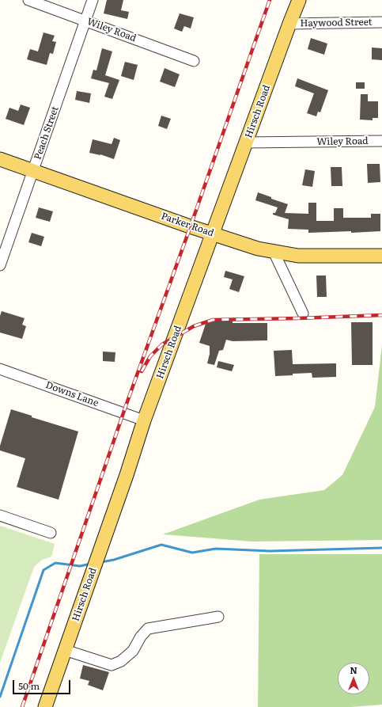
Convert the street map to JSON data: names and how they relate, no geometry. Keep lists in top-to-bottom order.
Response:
{
  "streets": {
    "main road": ["Hirsch Road", "Parker Road"],
    "street": [
      "Haywood Street",
      "Wiley Road",
      "Peach Street",
      "Downs Lane"
    ]
  },
  "crossings": [
    ["Haywood Street", "Hirsch Road"],
    ["Wiley Road", "Hirsch Road"],
    ["Wiley Road", "Peach Street"],
    ["Hirsch Road", "Parker Road"],
    ["Hirsch Road", "Downs Lane"],
    ["Peach Street", "Parker Road"]
  ],
  "scale_bar": "50 m",
  "north": "top"
}
